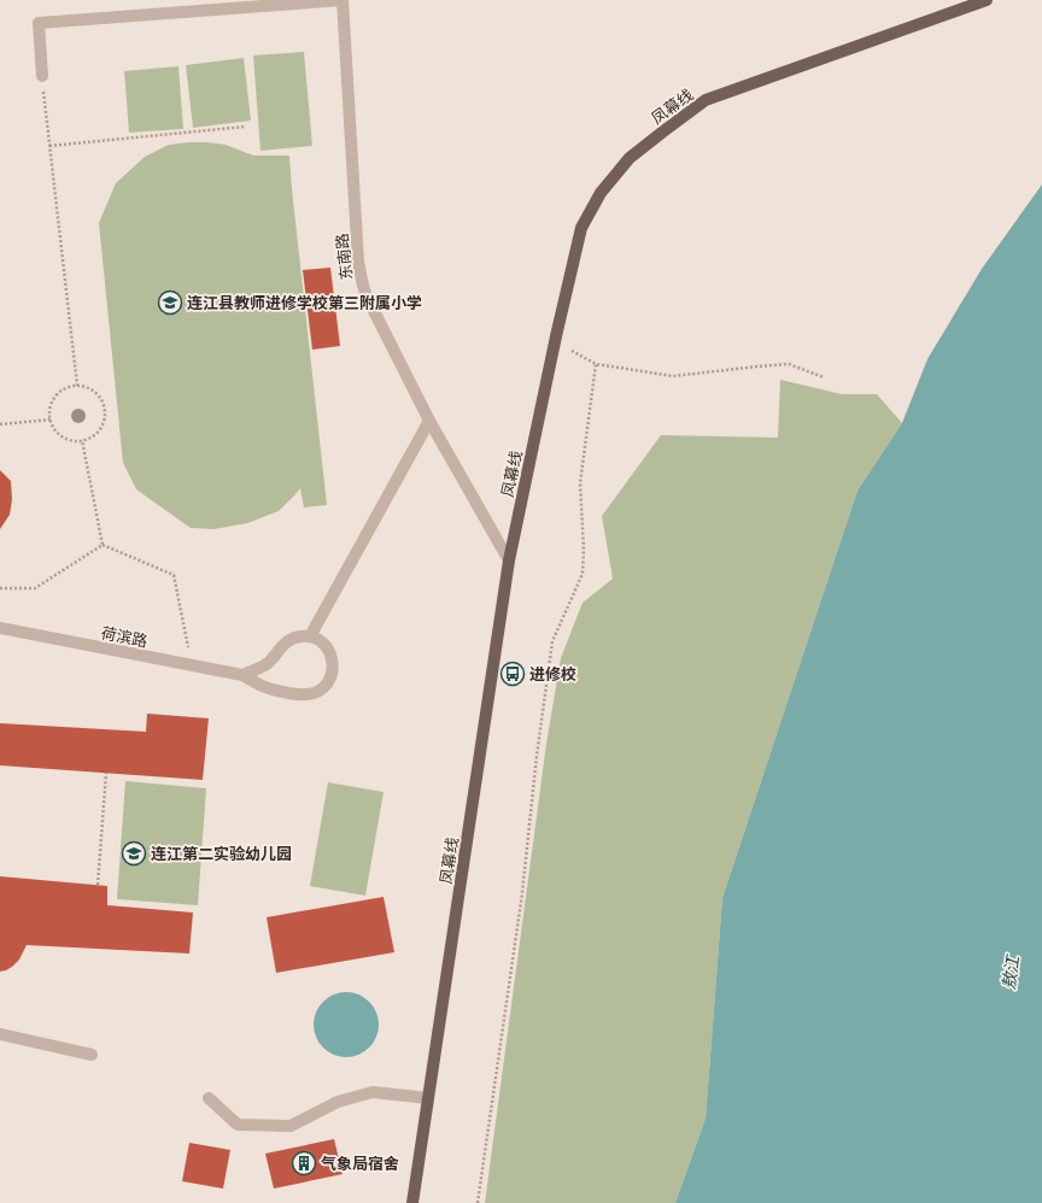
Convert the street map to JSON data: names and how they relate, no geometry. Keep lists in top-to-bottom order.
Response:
{
  "streets": {
    "main road": ["凤幕线"],
    "street": ["东南路", "荷滨路"]
  },
  "crossings": [
    ["凤幕线", "东南路"]
  ],
  "water": ["敖江"],
  "places": {
    "school or university": ["连江县教师进修学校第三附属小学", "连江第二实验幼儿园"],
    "bus stop": ["进修校"],
    "building": ["气象局宿舍"]
  }
}
